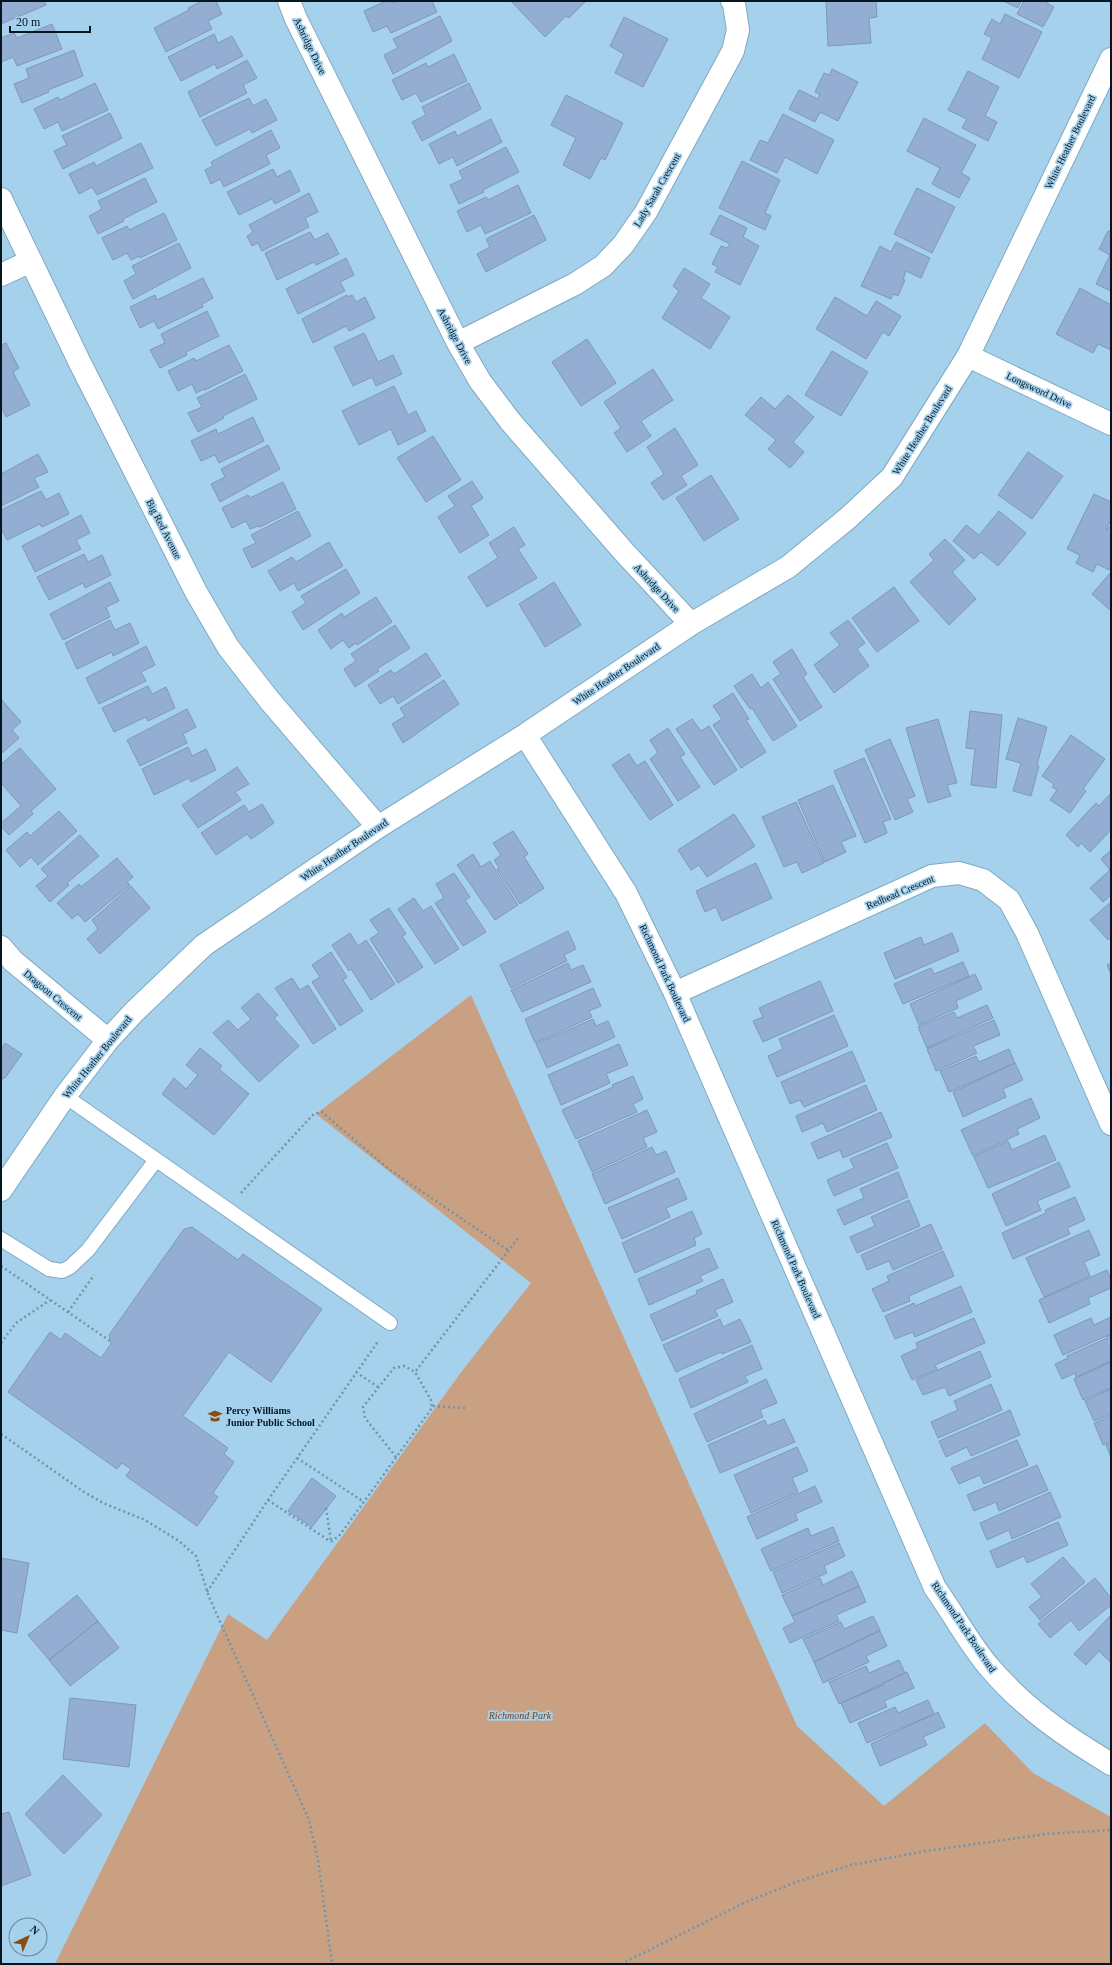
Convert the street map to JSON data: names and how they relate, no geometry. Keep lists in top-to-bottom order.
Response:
{
  "streets": {
    "street": [
      "Ashridge Drive",
      "White Heather Boulevard",
      "Lady Sarah Crescent",
      "Longsword Drive",
      "Big Red Avenue",
      "Redhead Crescent",
      "Richmond Park Boulevard",
      "Dragoon Crescent"
    ]
  },
  "crossings": [
    ["Ashridge Drive", "White Heather Boulevard"],
    ["Ashridge Drive", "Lady Sarah Crescent"],
    ["White Heather Boulevard", "Longsword Drive"],
    ["White Heather Boulevard", "Big Red Avenue"],
    ["White Heather Boulevard", "Richmond Park Boulevard"],
    ["White Heather Boulevard", "Dragoon Crescent"],
    ["Redhead Crescent", "Richmond Park Boulevard"]
  ],
  "parks": ["Richmond Park"],
  "places": {
    "school or university": ["Percy Williams Junior Public School"]
  },
  "scale_bar": "20 m",
  "north": "top right"
}
